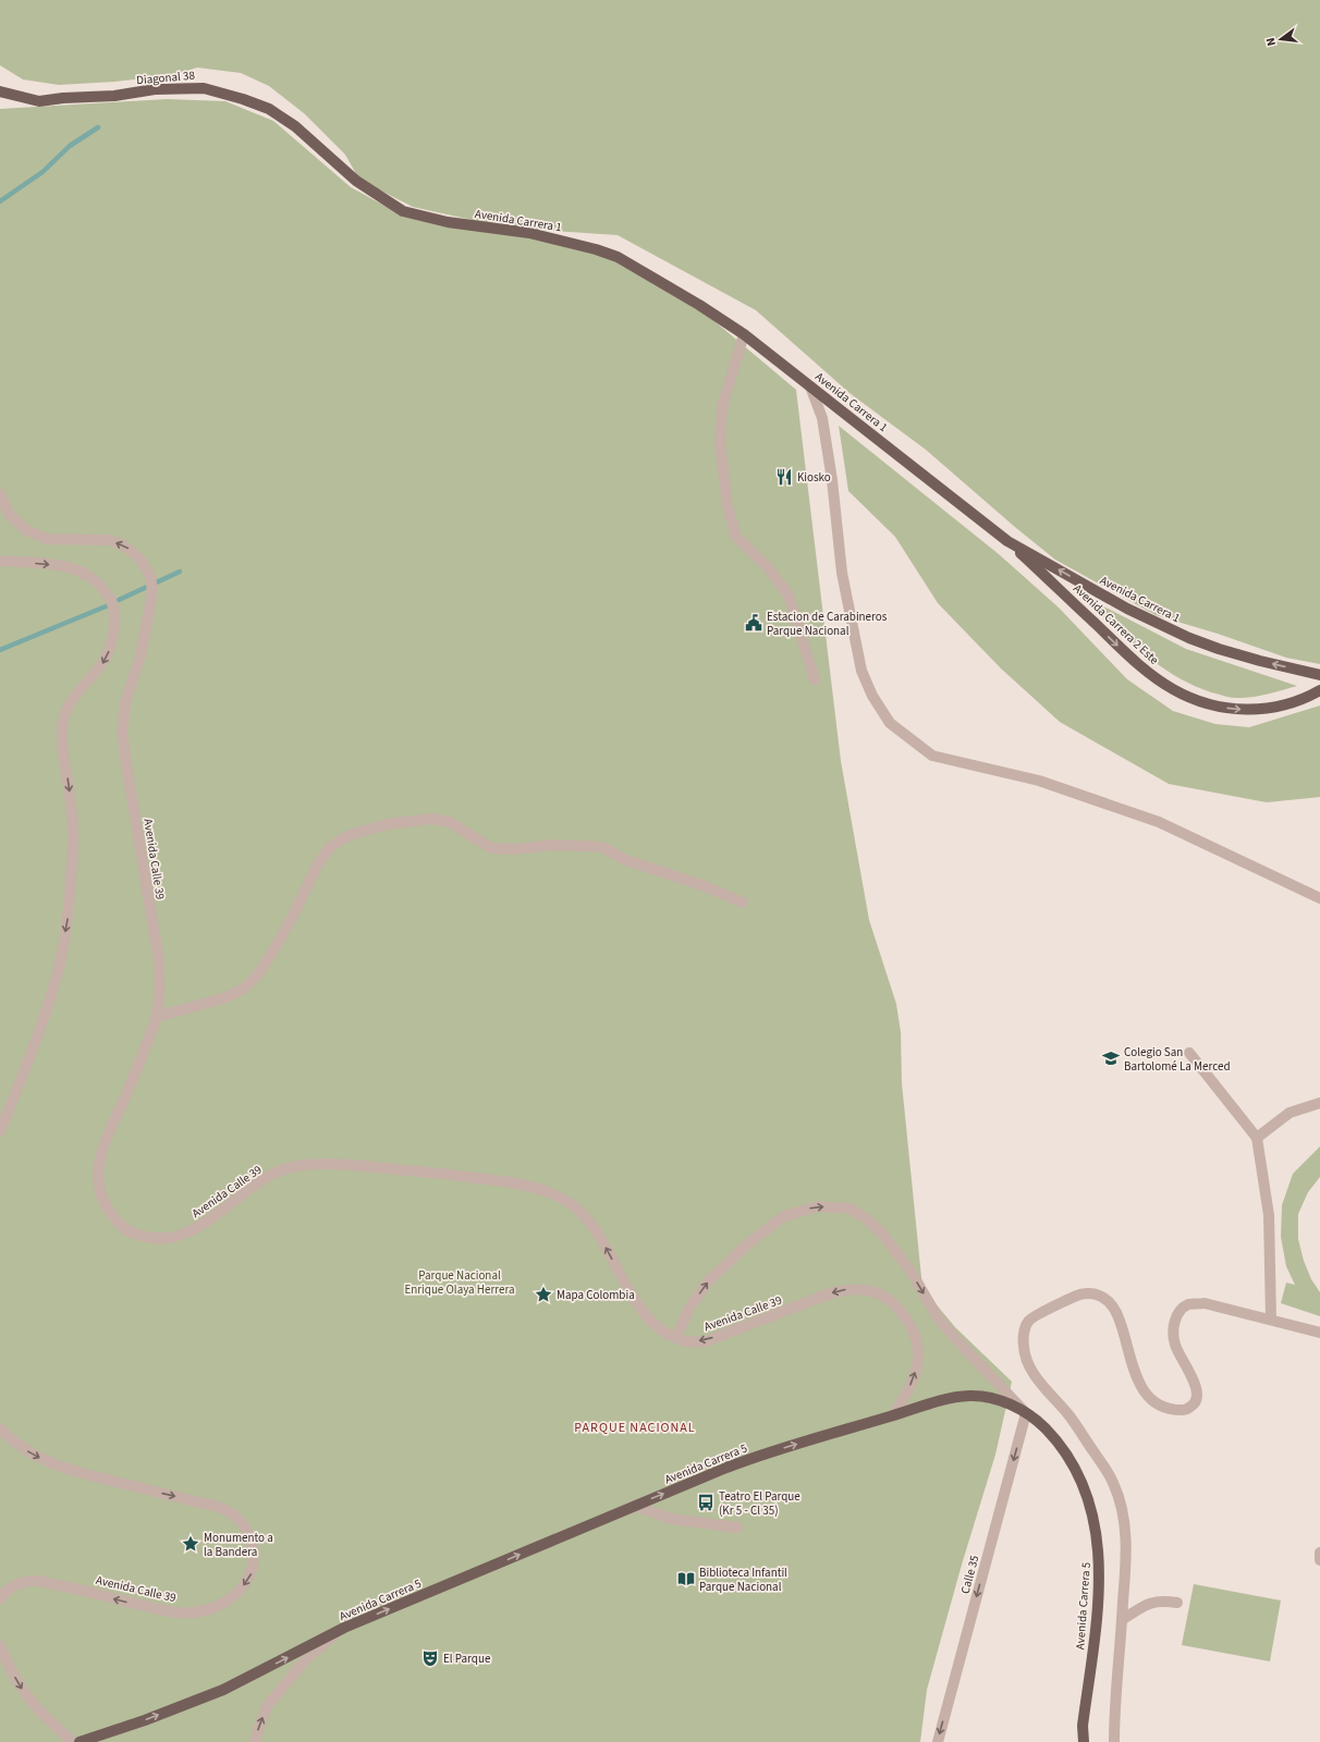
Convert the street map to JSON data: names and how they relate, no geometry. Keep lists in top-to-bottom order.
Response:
{
  "streets": {
    "main road": [
      "Diagonal 38",
      "Avenida Carrera 1",
      "Avenida Carrera 2 Este",
      "Avenida Carrera 5"
    ],
    "street": ["Avenida Calle 39", "Calle 35"]
  },
  "crossings": [
    ["Diagonal 38", "Avenida Carrera 1"],
    ["Avenida Carrera 1", "Avenida Carrera 2 Este"],
    ["Avenida Calle 39", "Avenida Carrera 5"],
    ["Avenida Carrera 5", "Calle 35"]
  ],
  "one_way": ["Avenida Carrera 2 Este", "Avenida Carrera 5", "Calle 35"],
  "districts": ["PARQUE NACIONAL"],
  "parks": ["Parque Nacional Enrique Olaya Herrera"],
  "places": {
    "restaurant": ["Kiosko"],
    "public building": ["Estacion de Carabineros Parque Nacional"],
    "school or university": ["Colegio San Bartolomé La Merced"],
    "place": ["Mapa Colombia", "Monumento a la Bandera"],
    "bus stop": ["Teatro El Parque (Kr 5 - Cl 35)"],
    "library": ["Biblioteca Infantil Parque Nacional"],
    "theatre": ["El Parque"]
  },
  "north": "left"
}
